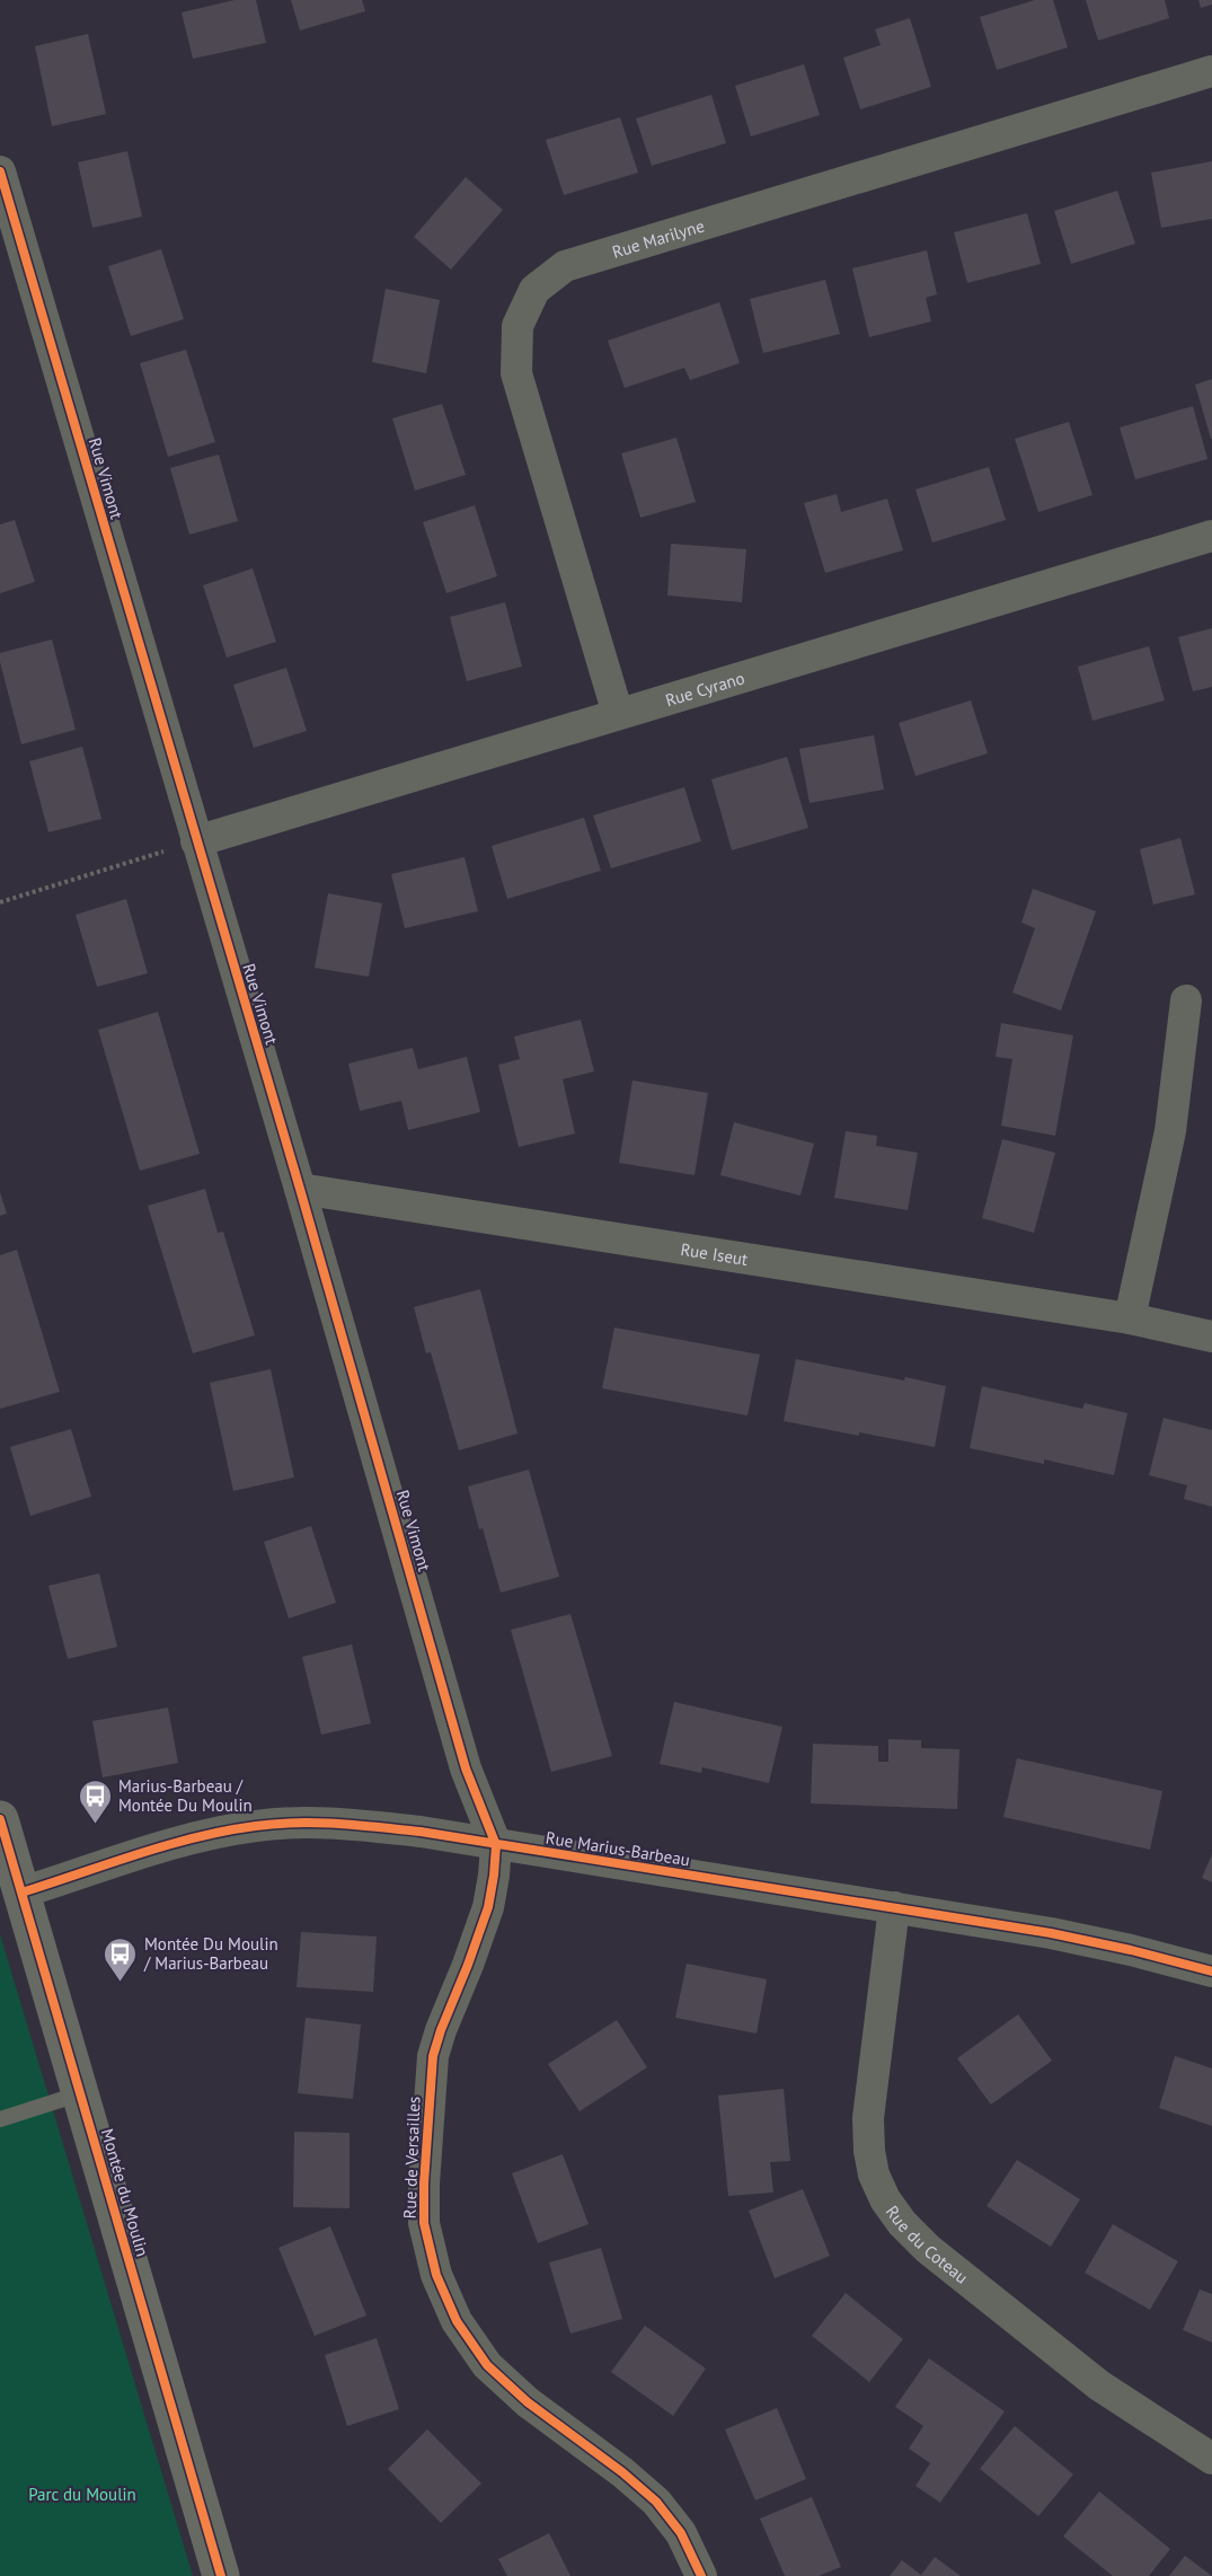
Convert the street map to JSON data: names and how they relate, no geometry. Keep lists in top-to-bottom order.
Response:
{
  "streets": {
    "street": [
      "Rue Marilyne",
      "Rue Vimont",
      "Rue Cyrano",
      "Rue Iseut",
      "Rue Marius-Barbeau",
      "Rue de Versailles",
      "Montée du Moulin",
      "Rue du Coteau"
    ]
  },
  "crossings": [
    ["Rue Marilyne", "Rue Cyrano"],
    ["Rue Vimont", "Rue Cyrano"],
    ["Rue Vimont", "Rue Iseut"],
    ["Rue Vimont", "Rue Marius-Barbeau"],
    ["Rue Vimont", "Rue de Versailles"],
    ["Rue Marius-Barbeau", "Rue de Versailles"],
    ["Rue Marius-Barbeau", "Montée du Moulin"],
    ["Rue Marius-Barbeau", "Rue du Coteau"]
  ],
  "parks": ["Parc du Moulin"],
  "places": {
    "bus stop": ["Marius-Barbeau / Montée Du Moulin", "Montée Du Moulin / Marius-Barbeau"]
  }
}
